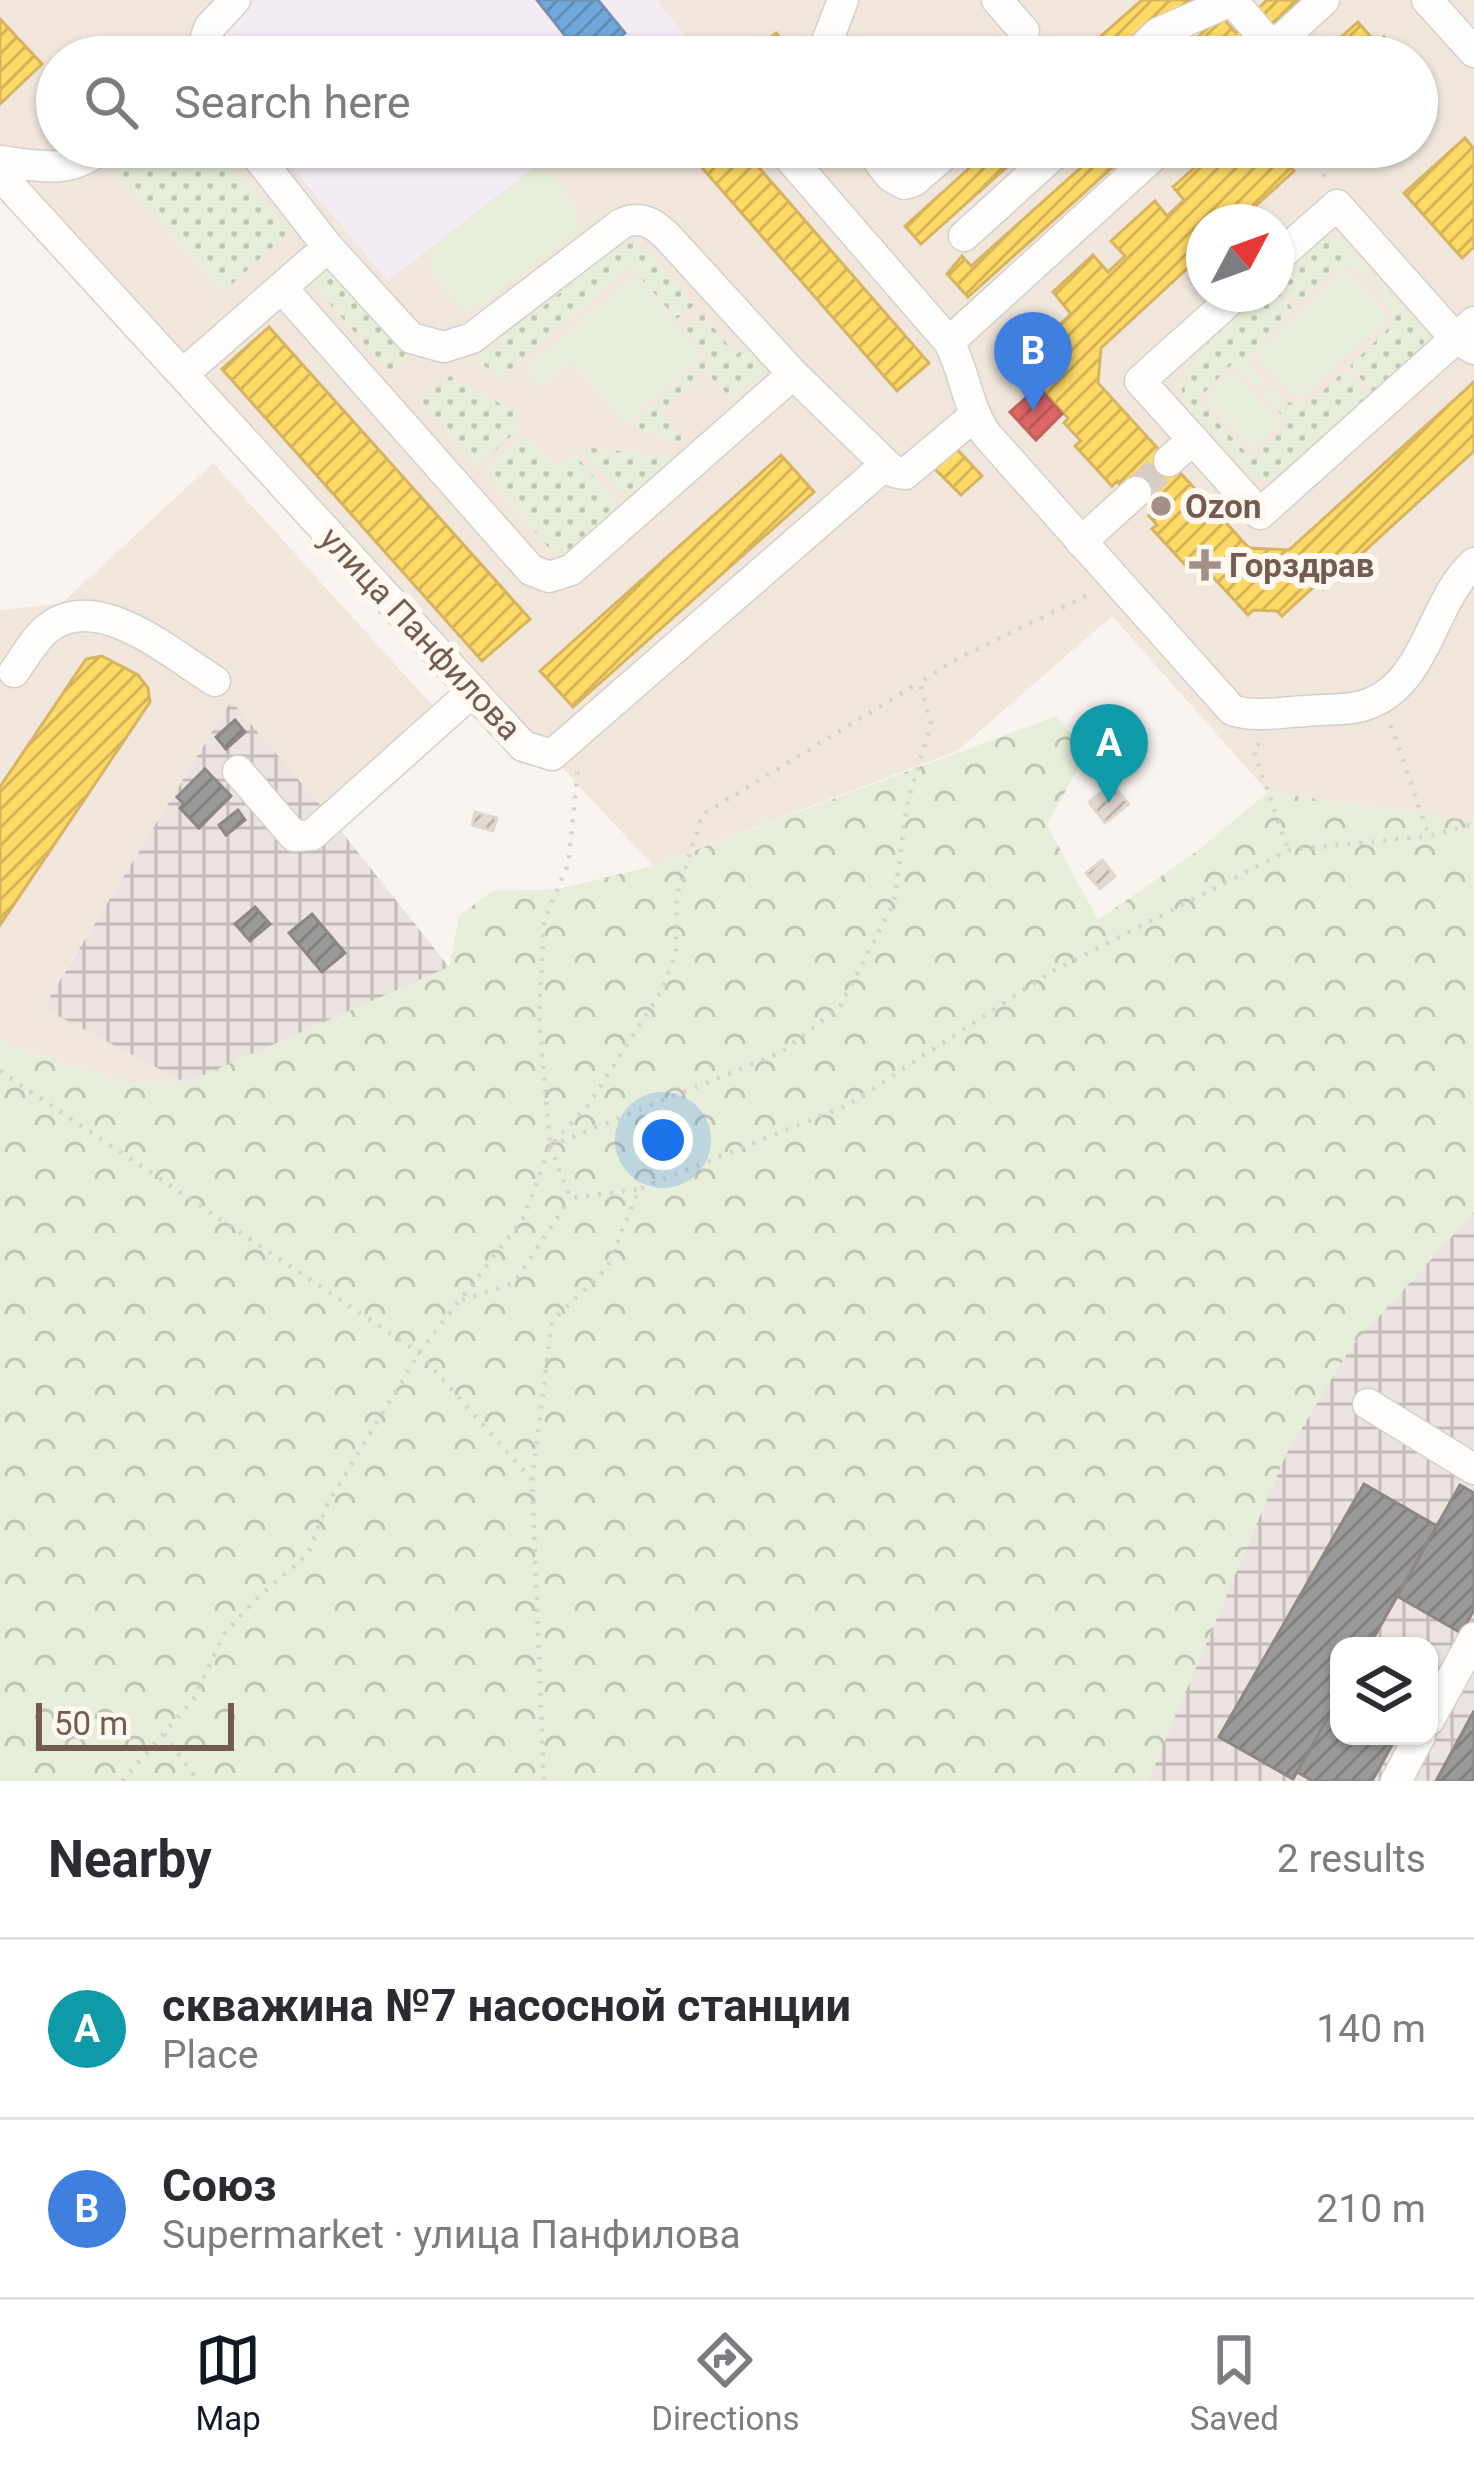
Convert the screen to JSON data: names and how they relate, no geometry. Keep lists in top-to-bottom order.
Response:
{
  "streets": {
    "street": ["улица Панфилова"]
  },
  "places": {
    "other": ["Ozon"],
    "health": ["Горздрав"]
  },
  "scale_bar": "50 m",
  "north": "top right",
  "page": {
    "search": "Search here",
    "pins": ["B", "A"],
    "scale": "50 m",
    "heading": ["Nearby", "2 results"],
    "list": [
      {
        "mark": "A",
        "name": "скважина №7 насосной станции",
        "note": "Place",
        "value": "140 m"
      },
      {
        "mark": "B",
        "name": "Союз",
        "note": "Supermarket · улица Панфилова",
        "value": "210 m"
      }
    ],
    "nav": ["Map", "Directions", "Saved"]
  }
}
